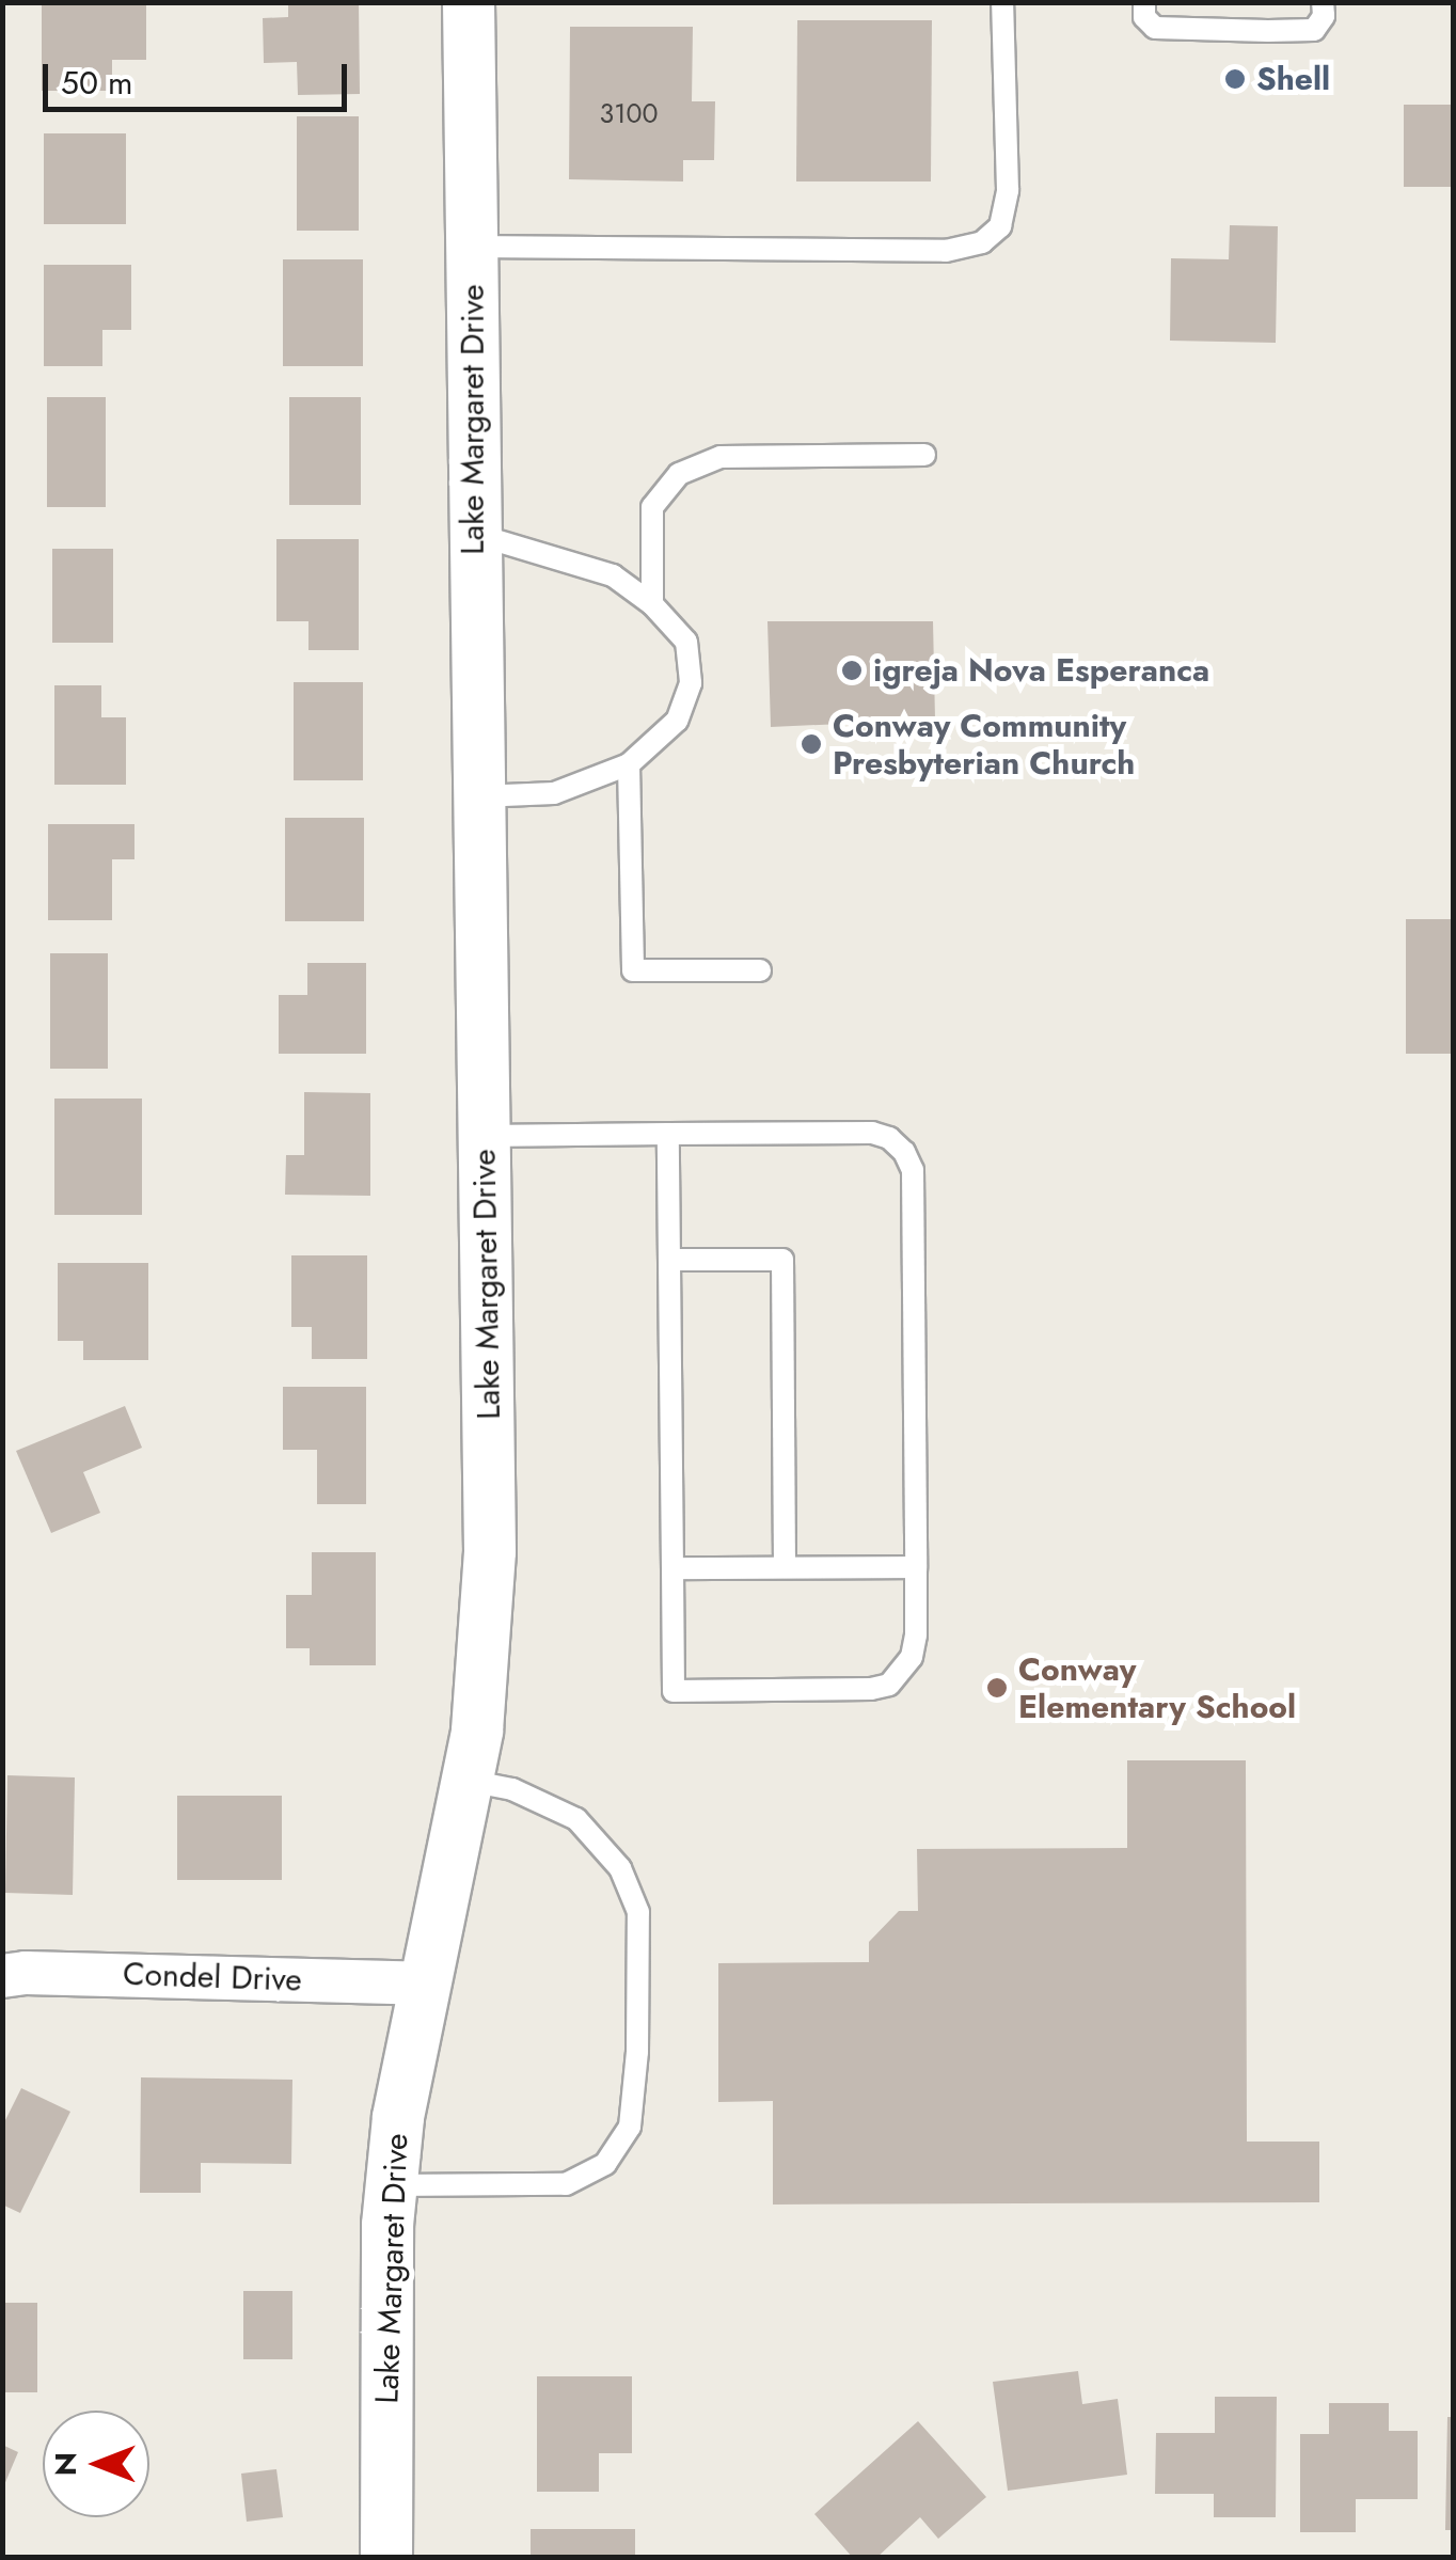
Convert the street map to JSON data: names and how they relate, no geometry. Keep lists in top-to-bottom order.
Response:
{
  "streets": {
    "street": ["Lake Margaret Drive", "Condel Drive"]
  },
  "crossings": [
    ["Lake Margaret Drive", "Condel Drive"]
  ],
  "places": [
    "Shell",
    "igreja Nova Esperanca",
    "Conway Community Presbyterian Church",
    "Conway Elementary School"
  ],
  "house_numbers": ["3100"],
  "scale_bar": "50 m",
  "north": "left"
}
